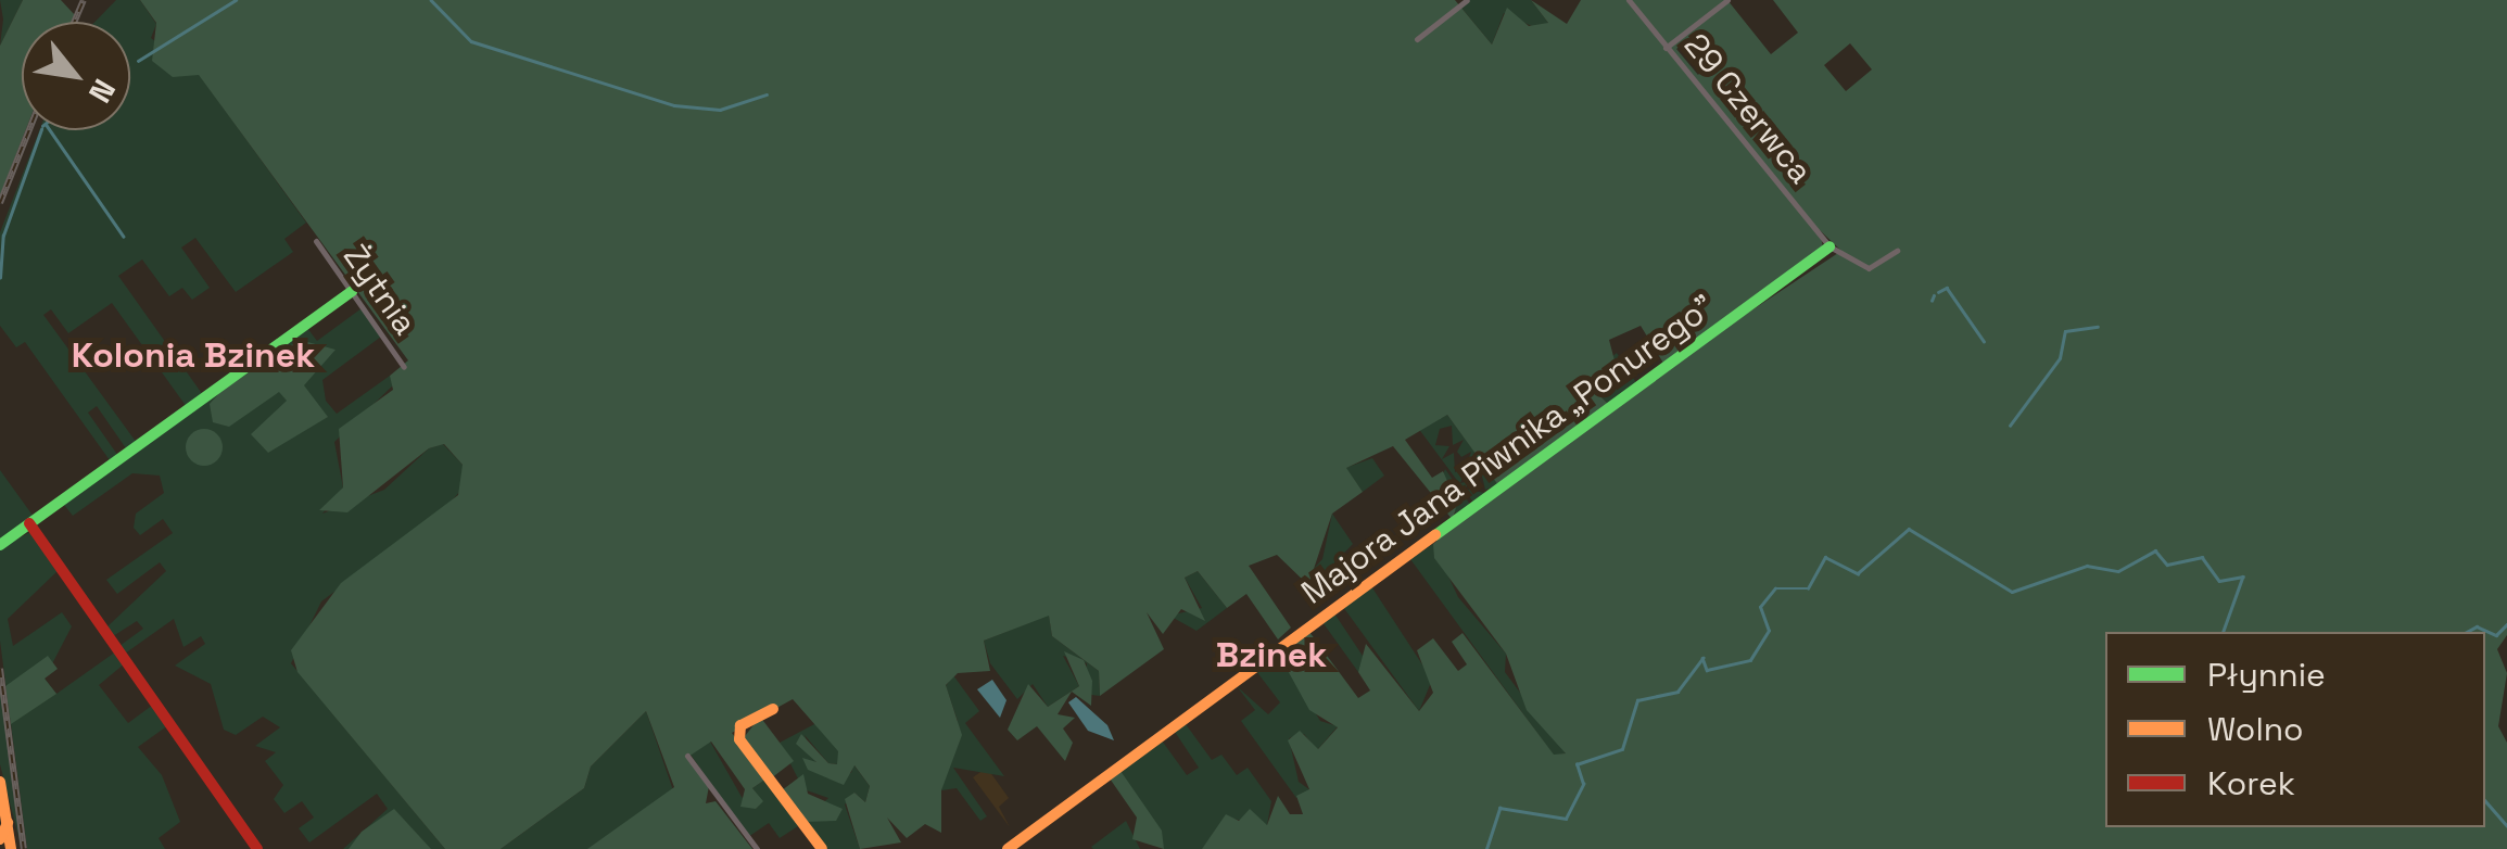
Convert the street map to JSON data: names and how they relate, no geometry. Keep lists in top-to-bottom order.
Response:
{
  "streets": {
    "street": ["29 Czerwca", "Żytnia", "Majora Jana Piwnika „Ponurego”"]
  },
  "crossings": [
    ["29 Czerwca", "Majora Jana Piwnika „Ponurego”"]
  ],
  "districts": ["Kolonia Bzinek", "Bzinek"],
  "legend": ["Płynnie", "Wolno", "Korek"],
  "north": "bottom right"
}
